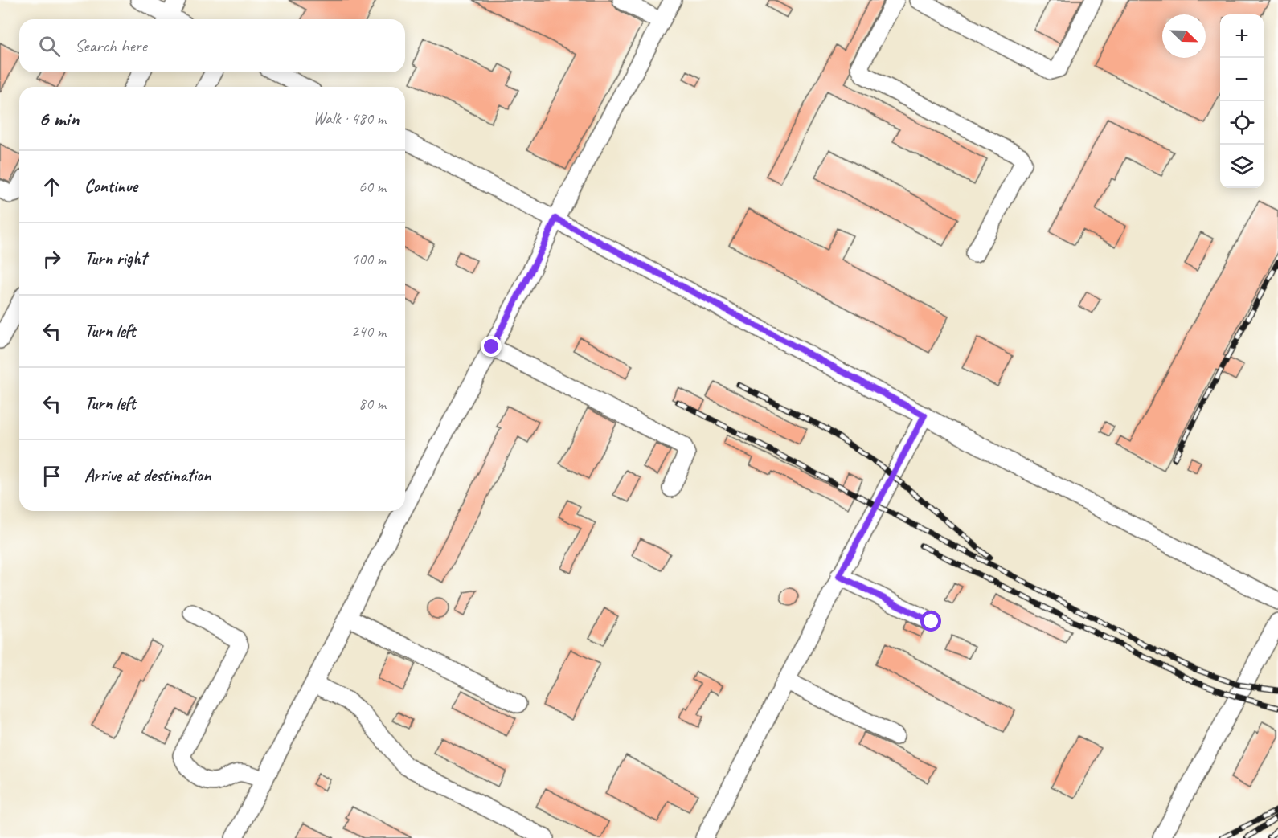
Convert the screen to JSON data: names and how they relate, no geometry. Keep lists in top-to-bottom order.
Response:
{
  "north": "bottom right",
  "page": {
    "map_buttons": ["+", "−"],
    "search": "Search here",
    "heading": ["6 min", "Walk · 480 m"],
    "list": [
      ["Continue", "60 m"],
      ["Turn right", "100 m"],
      ["Turn left", "240 m"],
      ["Turn left", "80 m"],
      "Arrive at destination"
    ]
  }
}
